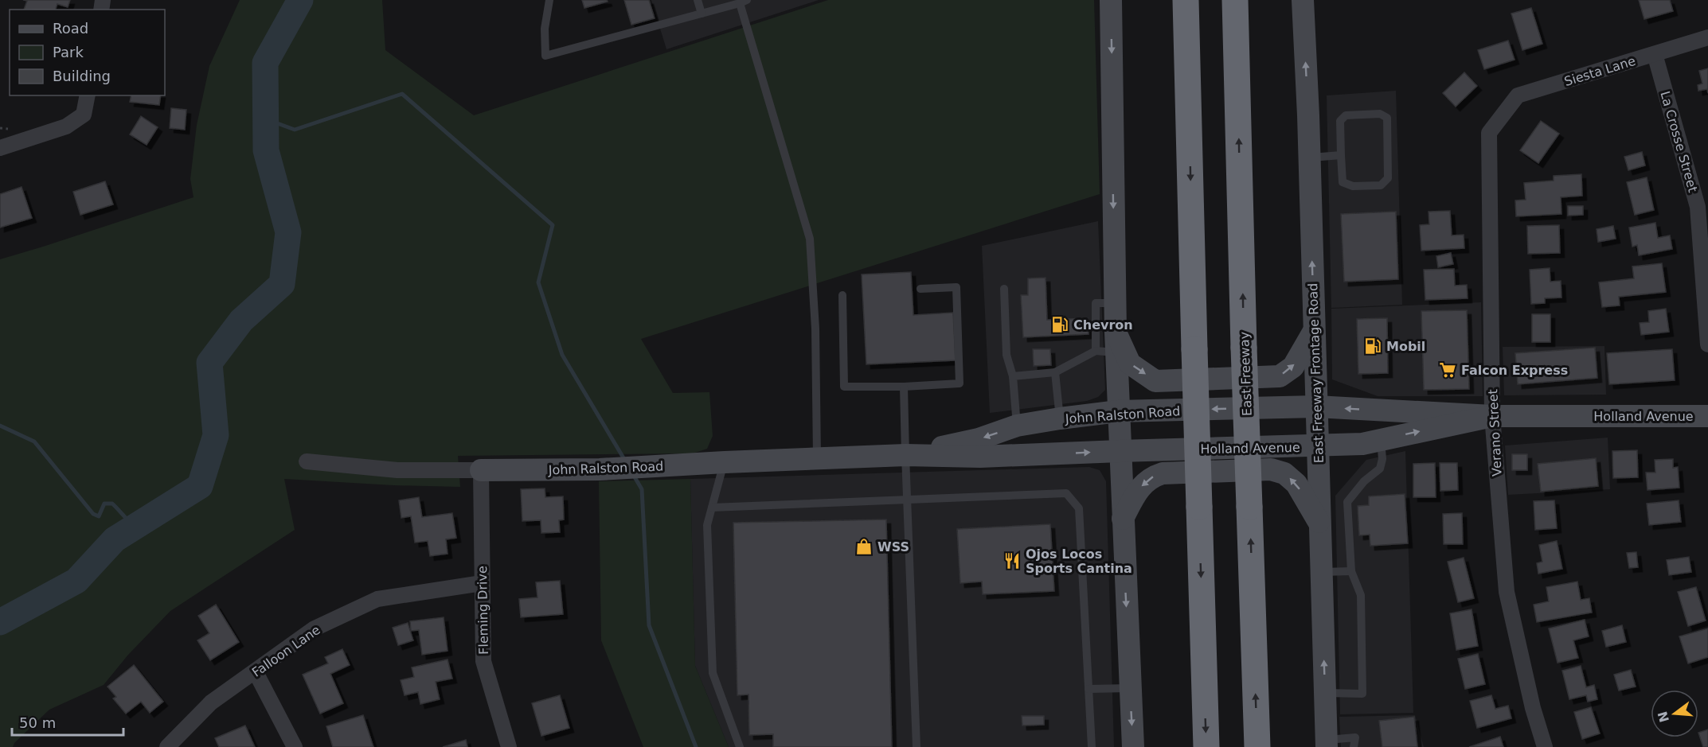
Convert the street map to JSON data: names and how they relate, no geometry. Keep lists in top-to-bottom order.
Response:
{
  "streets": {
    "highway": ["East Freeway"],
    "main road": ["East Freeway Frontage Road", "John Ralston Road", "Holland Avenue"],
    "street": [
      "Siesta Lane",
      "La Crosse Street",
      "Verano Street",
      "Fleming Drive",
      "Falloon Lane"
    ]
  },
  "crossings": [
    ["Siesta Lane", "La Crosse Street"],
    ["Siesta Lane", "Verano Street"],
    ["East Freeway Frontage Road", "John Ralston Road"],
    ["East Freeway Frontage Road", "Holland Avenue"],
    ["John Ralston Road", "Holland Avenue"],
    ["John Ralston Road", "Fleming Drive"],
    ["Holland Avenue", "Verano Street"],
    ["Fleming Drive", "Falloon Lane"]
  ],
  "places": {
    "fuel station": ["Chevron", "Mobil"],
    "supermarket": ["Falcon Express"],
    "shop": ["WSS"],
    "restaurant": ["Ojos Locos Sports Cantina"]
  },
  "legend": ["Road", "Park", "Building"],
  "scale_bar": "50 m",
  "north": "left"
}
